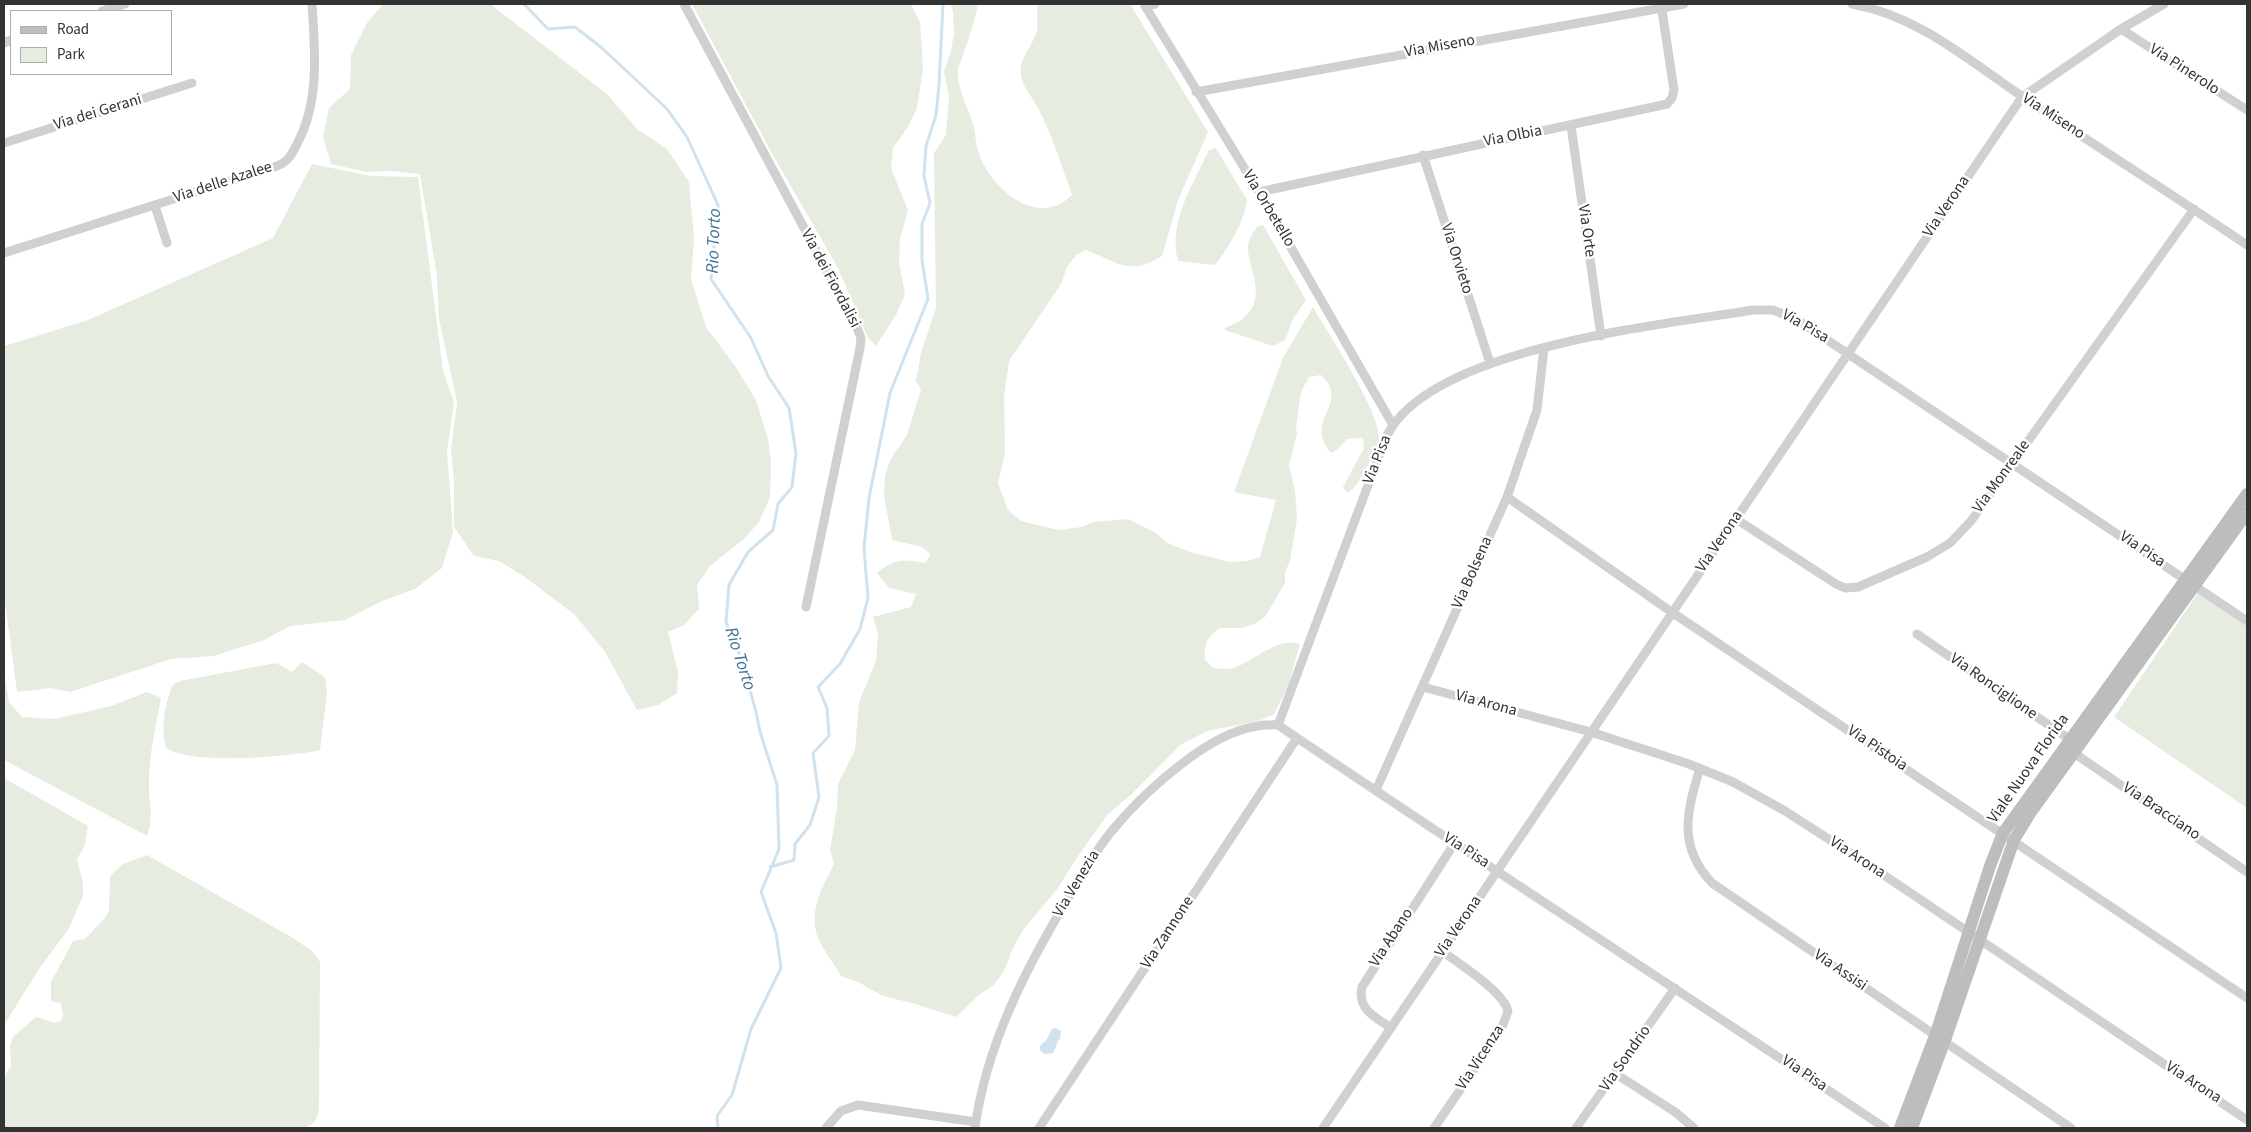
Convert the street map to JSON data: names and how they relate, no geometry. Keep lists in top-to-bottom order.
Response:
{
  "streets": {
    "street": [
      "Via Miseno",
      "Via Pinerolo",
      "Via dei Gerani",
      "Via Olbia",
      "Via delle Azalee",
      "Via Verona",
      "Via Orbetello",
      "Via Orte",
      "Via Orvieto",
      "Via dei Fiordalisi",
      "Via Pisa",
      "Via Monreale",
      "Via Bolsena",
      "Via Ronciglione",
      "Via Arona",
      "Via Pistoia",
      "Viale Nuova Florida",
      "Via Bracciano",
      "Via Venezia",
      "Via Zannone",
      "Via Abano",
      "Via Assisi",
      "Via Vicenza",
      "Via Sondrio"
    ]
  },
  "crossings": [
    ["Via Miseno", "Via Olbia"],
    ["Via Miseno", "Via Verona"],
    ["Via Miseno", "Via Orbetello"],
    ["Via Miseno", "Via Monreale"],
    ["Via Pinerolo", "Via Verona"],
    ["Via Olbia", "Via Orbetello"],
    ["Via Olbia", "Via Orte"],
    ["Via Olbia", "Via Orvieto"],
    ["Via Verona", "Via Pisa"],
    ["Via Verona", "Via Monreale"],
    ["Via Verona", "Via Arona"],
    ["Via Verona", "Via Pistoia"],
    ["Via Verona", "Via Abano"],
    ["Via Verona", "Via Vicenza"],
    ["Via Orbetello", "Via Pisa"],
    ["Via Orte", "Via Pisa"],
    ["Via Orvieto", "Via Pisa"],
    ["Via Pisa", "Via Monreale"],
    ["Via Pisa", "Via Bolsena"],
    ["Via Pisa", "Viale Nuova Florida"],
    ["Via Pisa", "Via Venezia"],
    ["Via Pisa", "Via Zannone"],
    ["Via Pisa", "Via Abano"],
    ["Via Pisa", "Via Sondrio"],
    ["Via Bolsena", "Via Arona"],
    ["Via Bolsena", "Via Pistoia"],
    ["Via Ronciglione", "Viale Nuova Florida"],
    ["Via Arona", "Viale Nuova Florida"],
    ["Via Arona", "Via Assisi"],
    ["Via Pistoia", "Viale Nuova Florida"],
    ["Viale Nuova Florida", "Via Bracciano"],
    ["Viale Nuova Florida", "Via Assisi"]
  ],
  "water": ["Rio Torto"],
  "legend": ["Road", "Park"]
}
